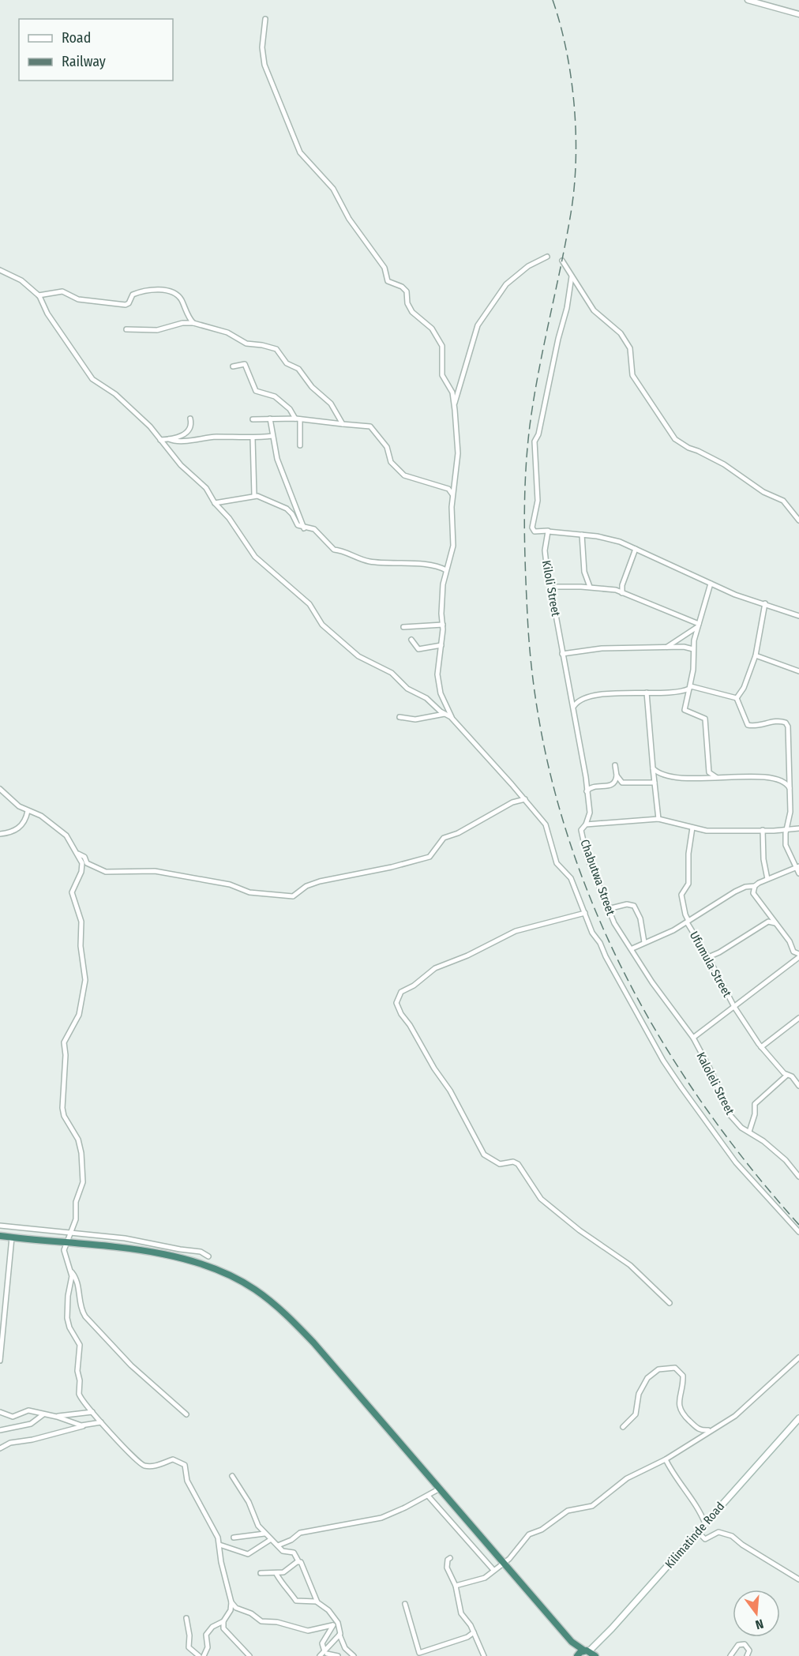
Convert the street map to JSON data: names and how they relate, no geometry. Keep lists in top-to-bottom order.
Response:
{
  "streets": {
    "main road": ["Kilimatinde Road"],
    "street": [
      "Kiloli Street",
      "Chabutwa Street",
      "Ufumula Street",
      "Kaloleli Street"
    ]
  },
  "crossings": [
    ["Kiloli Street", "Chabutwa Street"],
    ["Chabutwa Street", "Ufumula Street"],
    ["Chabutwa Street", "Kaloleli Street"],
    ["Ufumula Street", "Kaloleli Street"]
  ],
  "legend": ["Road", "Railway"],
  "north": "bottom"
}
